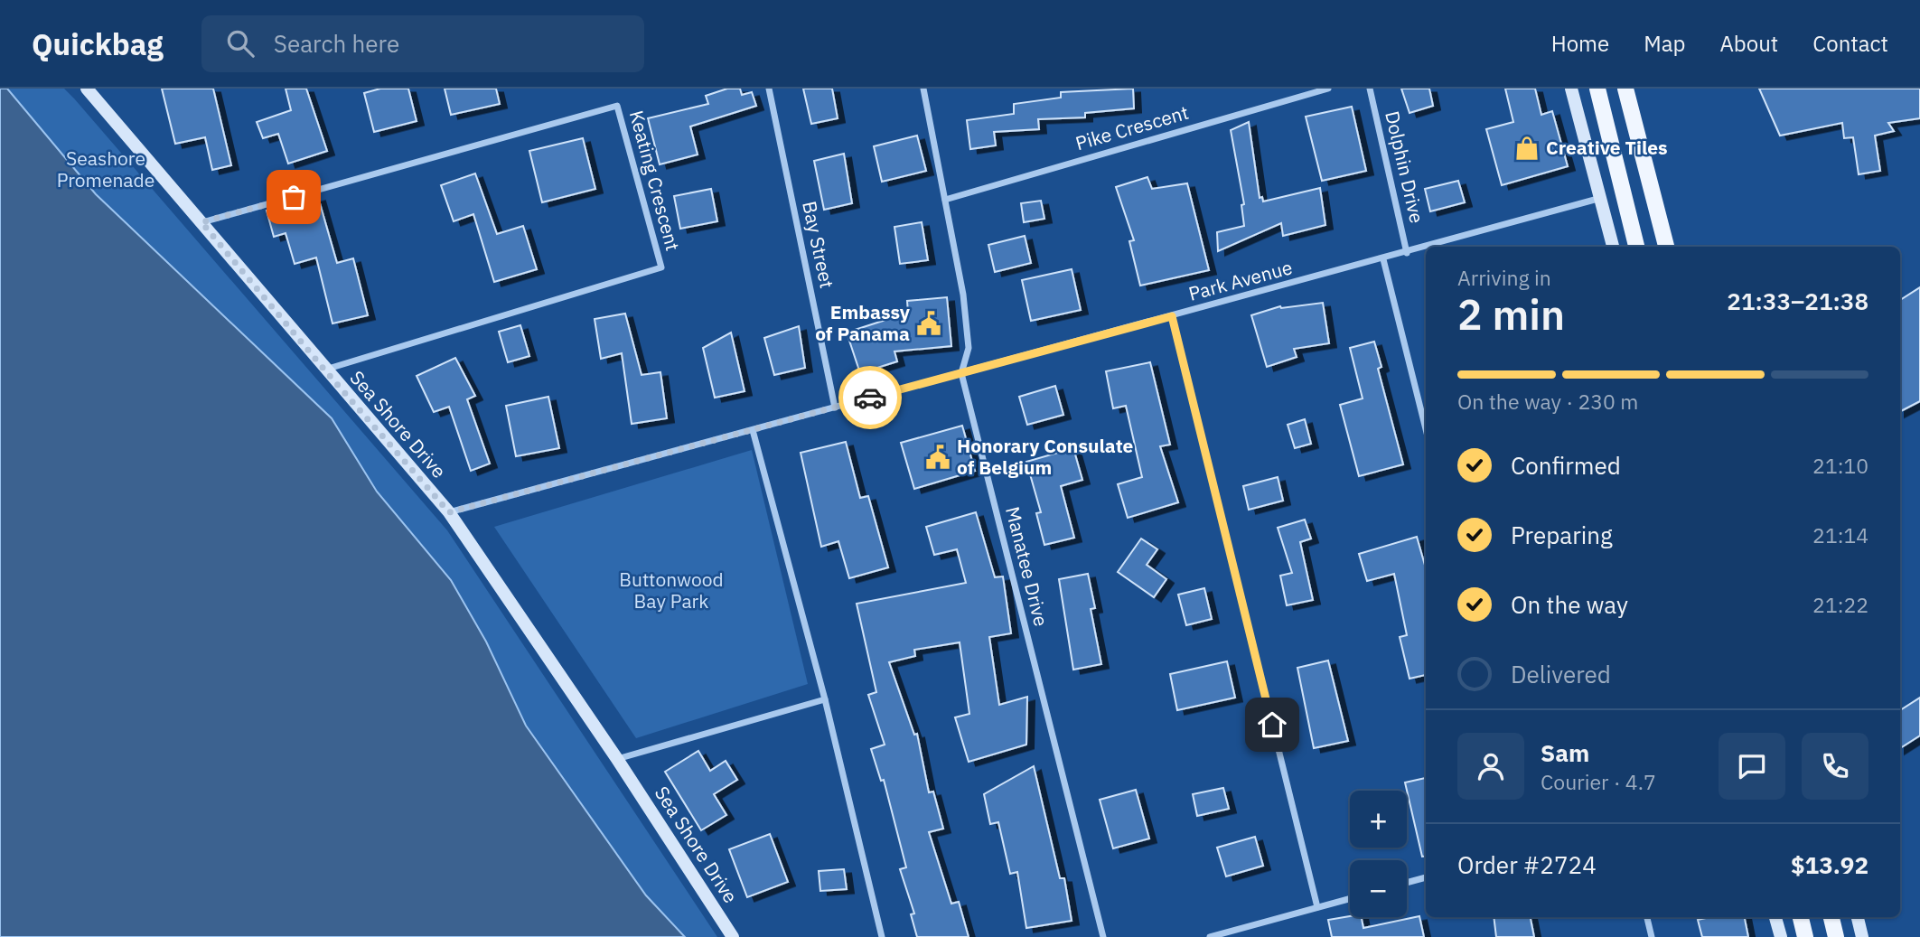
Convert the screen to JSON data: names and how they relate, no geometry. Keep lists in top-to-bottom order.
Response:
{
  "streets": {
    "street": [
      "Pike Crescent",
      "Dolphin Drive",
      "Keating Crescent",
      "Bay Street",
      "Park Avenue",
      "Sea Shore Drive",
      "Manatee Drive"
    ]
  },
  "crossings": [
    ["Pike Crescent", "Manatee Drive"],
    ["Dolphin Drive", "Park Avenue"],
    ["Keating Crescent", "Sea Shore Drive"],
    ["Bay Street", "Park Avenue"],
    ["Park Avenue", "Sea Shore Drive"],
    ["Park Avenue", "Manatee Drive"]
  ],
  "parks": ["Seashore Promenade", "Buttonwood Bay Park"],
  "places": {
    "shop": ["Creative Tiles"],
    "public building": ["Embassy of Panama", "Honorary Consulate of Belgium"]
  },
  "page": {
    "header": "Quickbag",
    "search": "Search here",
    "nav": [
      "Home",
      "Map",
      "About",
      "Contact"
    ],
    "heading": ["2 min", "Arriving in", "21:33–21:38"],
    "panel": [
      "Sam",
      "Courier · 4.7",
      "Order #2724",
      "$13.92"
    ],
    "bar": "On the way · 230 m",
    "list": [
      ["Confirmed", "21:10"],
      ["Preparing", "21:14"],
      ["On the way", "21:22"],
      "Delivered"
    ],
    "map_buttons": ["+", "−"]
  }
}
